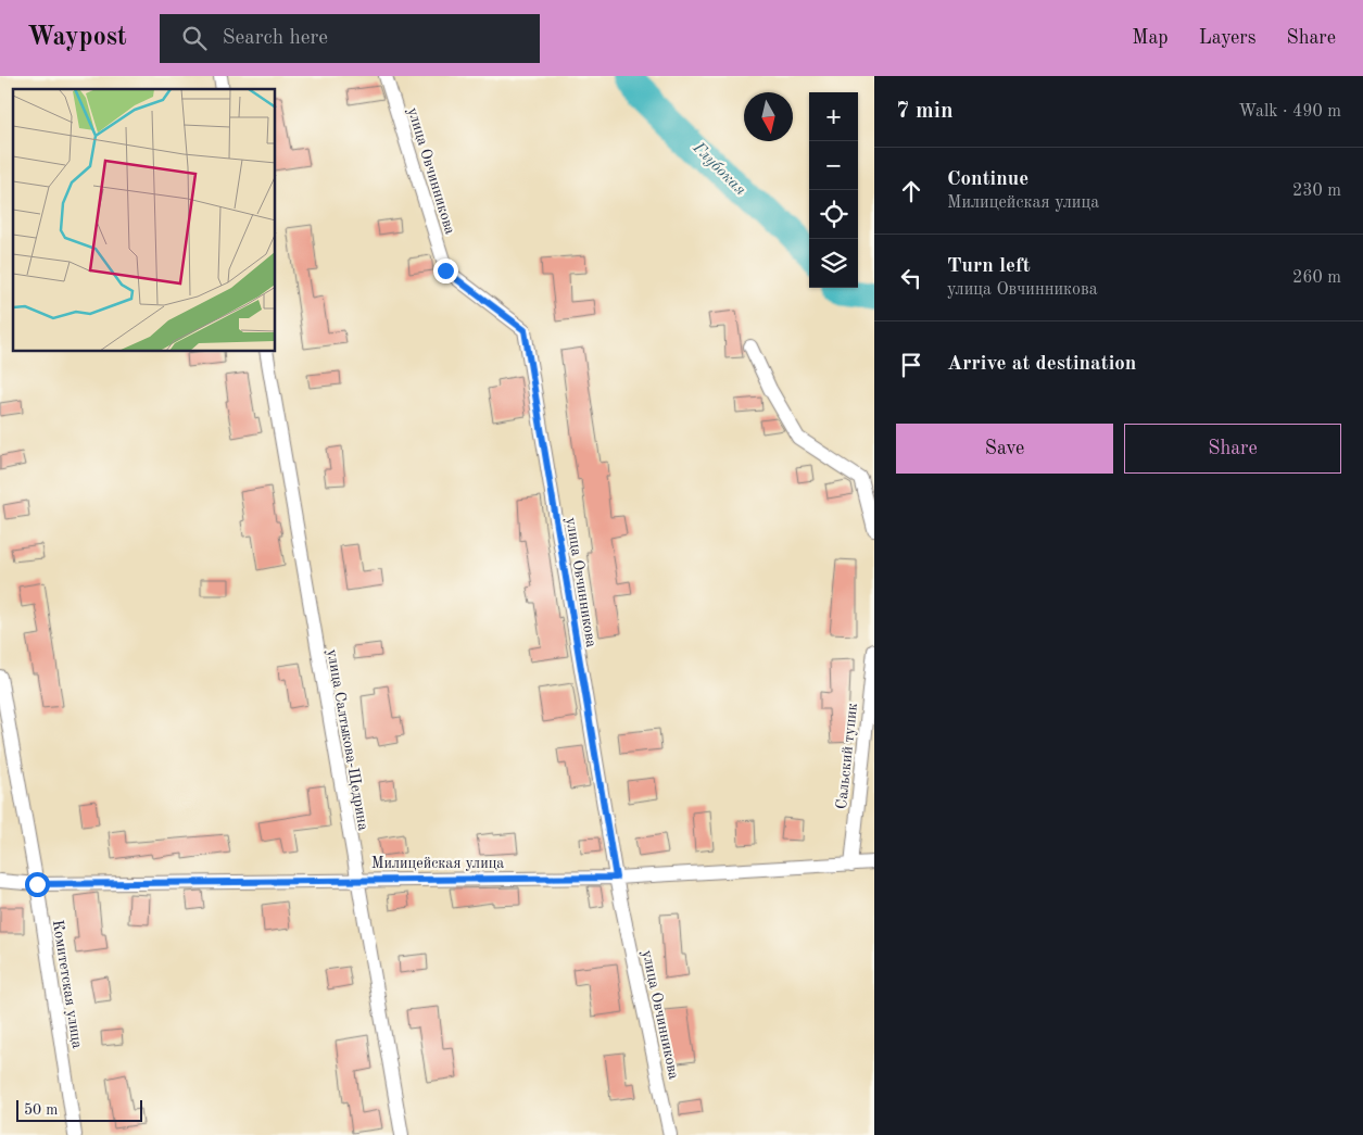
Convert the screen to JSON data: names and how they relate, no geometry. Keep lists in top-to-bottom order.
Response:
{
  "streets": {
    "street": [
      "улица Овчинникова",
      "улица Салтыкова-Щедрина",
      "Сальский тупик",
      "Милицейская улица",
      "Комитетская улица"
    ]
  },
  "crossings": [
    ["улица Овчинникова", "Милицейская улица"],
    ["улица Салтыкова-Щедрина", "Милицейская улица"],
    ["Сальский тупик", "Милицейская улица"],
    ["Милицейская улица", "Комитетская улица"]
  ],
  "water": ["Глубокая"],
  "scale_bar": "50 m",
  "north": "bottom",
  "page": {
    "header": "Waypost",
    "search": "Search here",
    "nav": ["Map", "Layers", "Share"],
    "heading": ["7 min", "Walk · 490 m"],
    "map_buttons": ["+", "−"],
    "list": [
      ["Continue", "Милицейская улица", "230 m"],
      ["Turn left", "улица Овчинникова", "260 m"],
      "Arrive at destination"
    ],
    "buttons": ["Save", "Share"],
    "scale": "50 m"
  }
}
